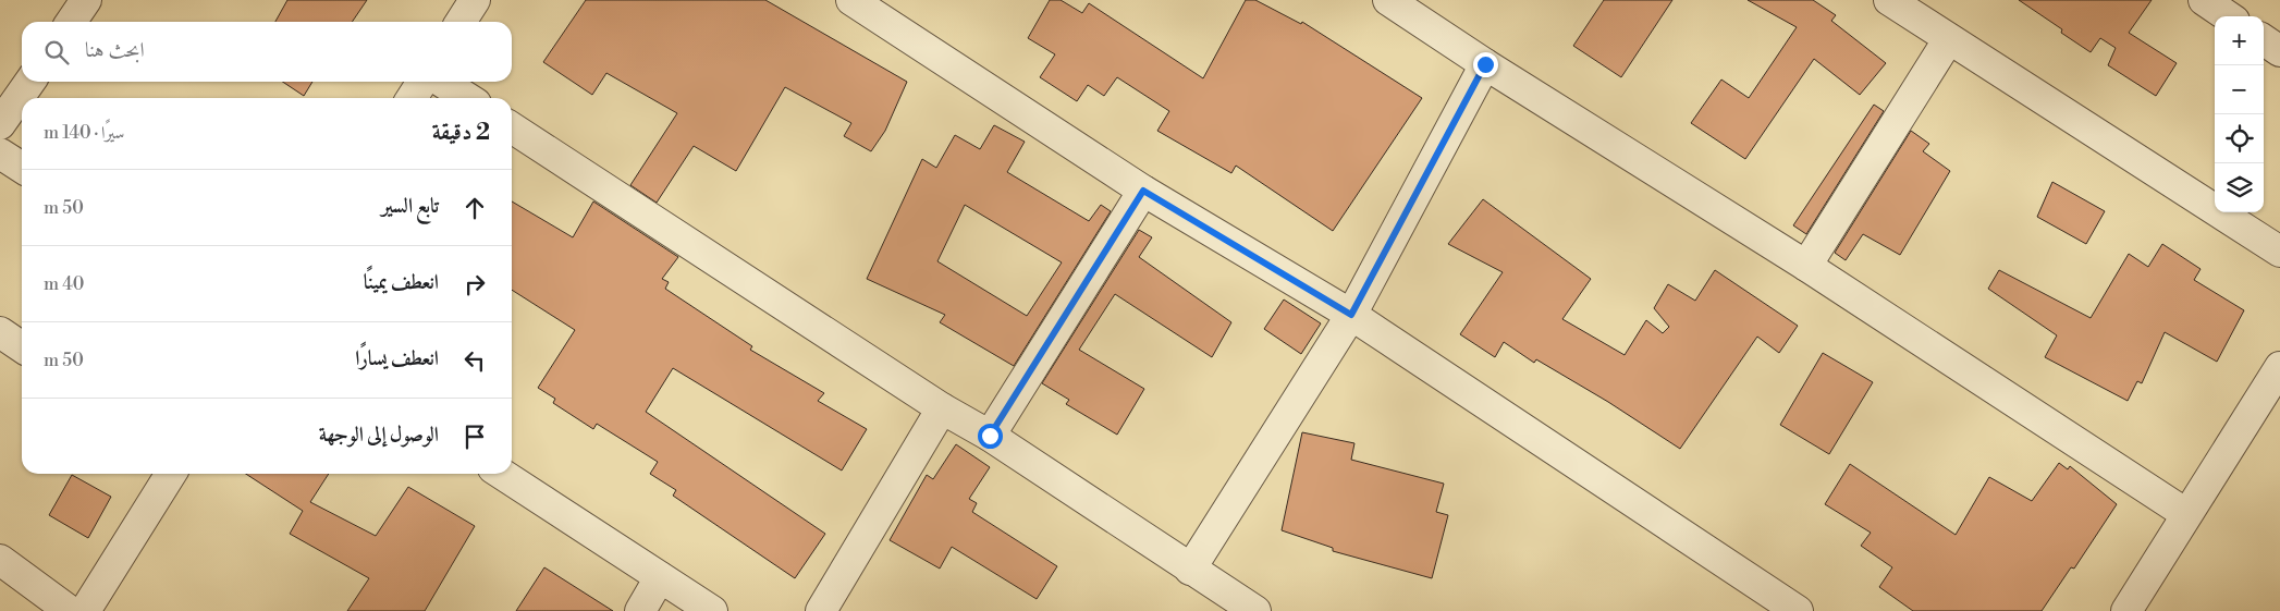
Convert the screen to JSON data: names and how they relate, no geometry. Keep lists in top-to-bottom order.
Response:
{
  "page": {
    "map_buttons": ["+", "−"],
    "search": "ابحث هنا",
    "heading": ["2 دقيقة", "سيرًا · 140 m"],
    "list": [
      ["تابع السير", "50 m"],
      ["انعطف يمينًا", "40 m"],
      ["انعطف يسارًا", "50 m"],
      "الوصول إلى الوجهة"
    ]
  }
}
